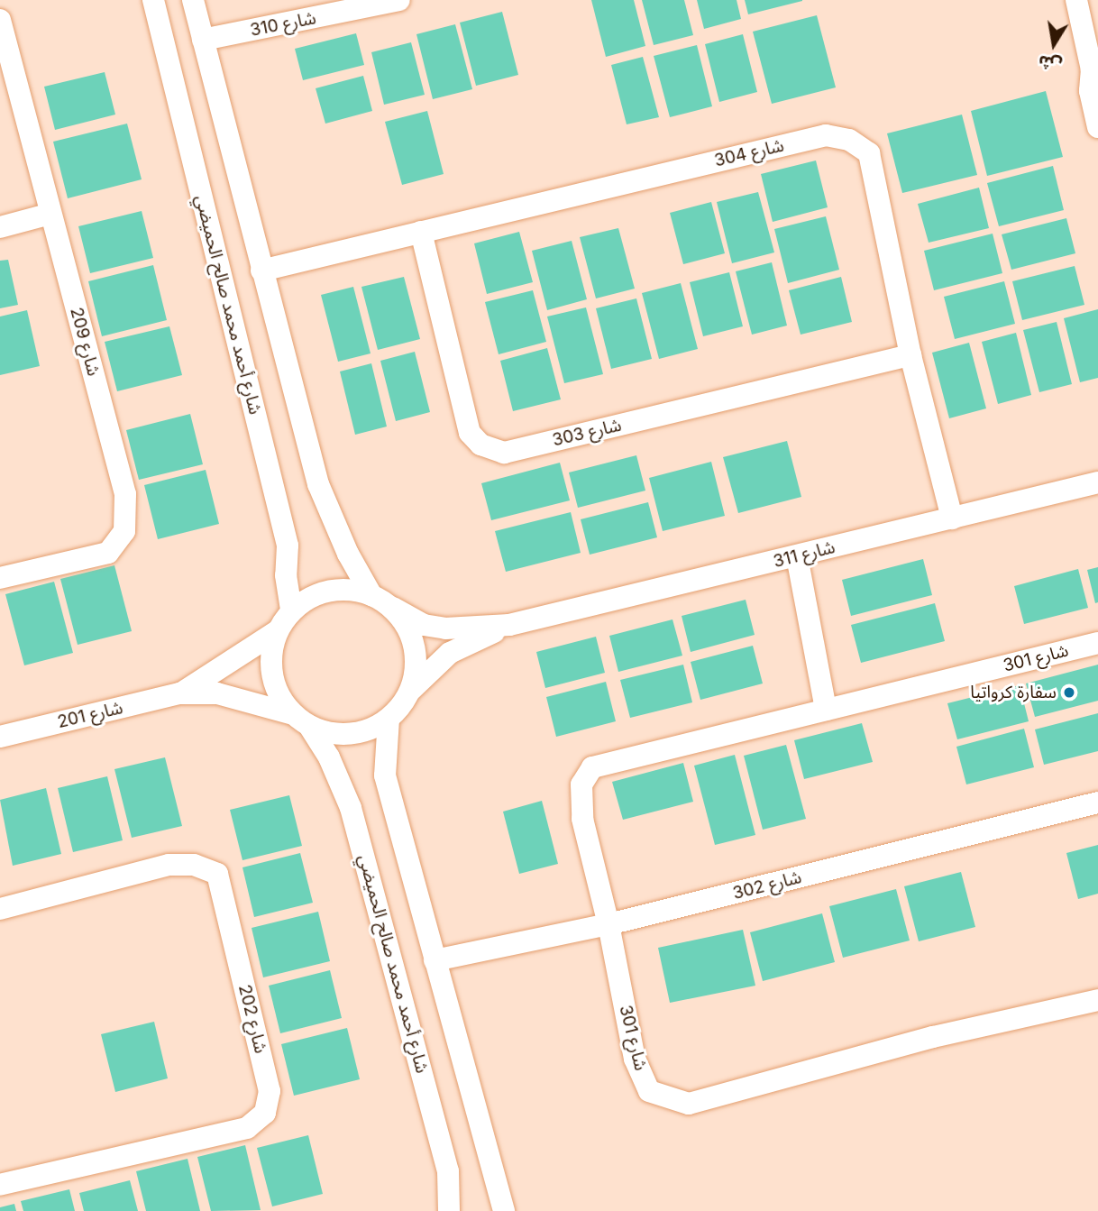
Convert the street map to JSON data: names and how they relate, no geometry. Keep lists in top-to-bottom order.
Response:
{
  "streets": {
    "street": [
      "شارع 310",
      "شارع 304",
      "شارع أحمد محمد صالح الحميضي",
      "شارع 209",
      "شارع 303",
      "شارع 311",
      "شارع 301",
      "شارع 201",
      "شارع 302",
      "شارع 202"
    ]
  },
  "crossings": [
    ["شارع 304", "شارع 303"],
    ["شارع 304", "شارع 311"],
    ["شارع أحمد محمد صالح الحميضي", "شارع 311"],
    ["شارع أحمد محمد صالح الحميضي", "شارع 201"],
    ["شارع 311", "شارع 201"],
    ["شارع 301", "شارع 302"]
  ],
  "places": ["سفارة كرواتيا"],
  "north": "bottom"
}
